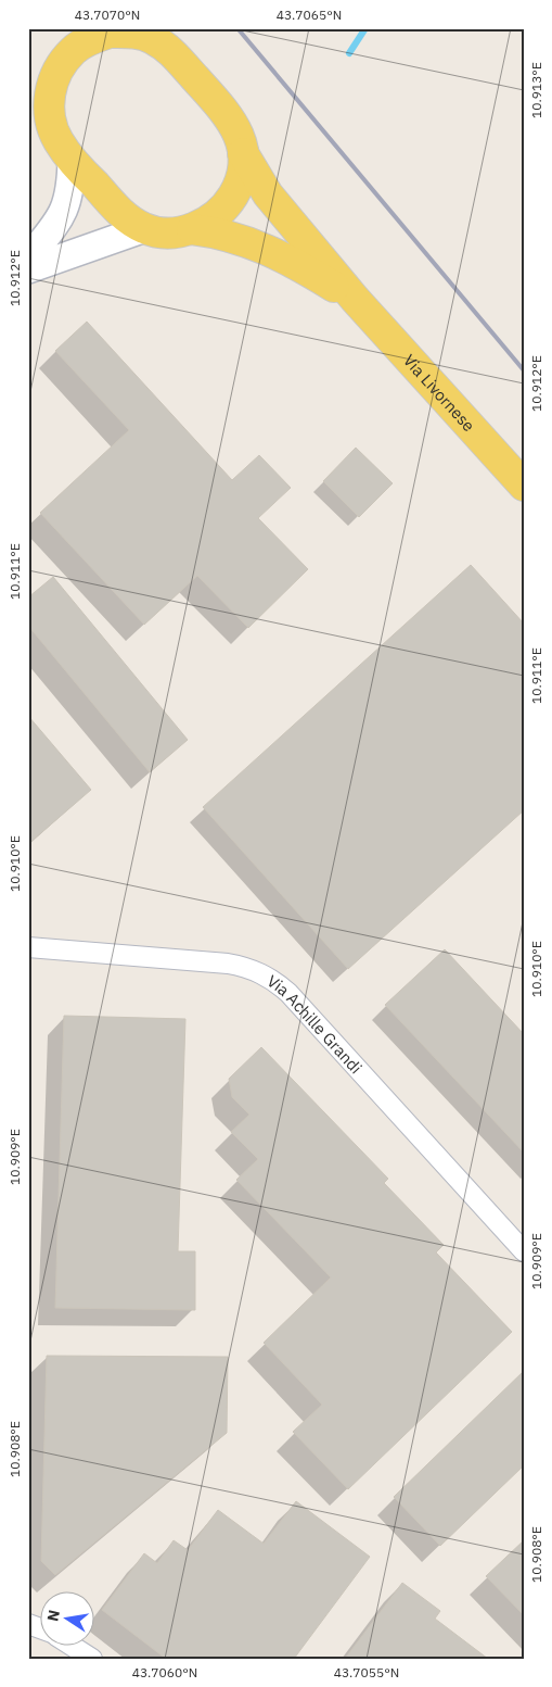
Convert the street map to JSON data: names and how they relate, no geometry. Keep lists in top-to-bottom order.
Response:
{
  "streets": {
    "main road": ["Via Livornese"],
    "street": ["Via Achille Grandi"]
  },
  "north": "left",
  "coordinates": [
    "43.7070°N",
    "43.7065°N",
    "10.913°E",
    "10.912°E",
    "10.911°E",
    "10.910°E",
    "10.909°E",
    "10.908°E",
    "43.7060°N",
    "43.7055°N"
  ]
}
